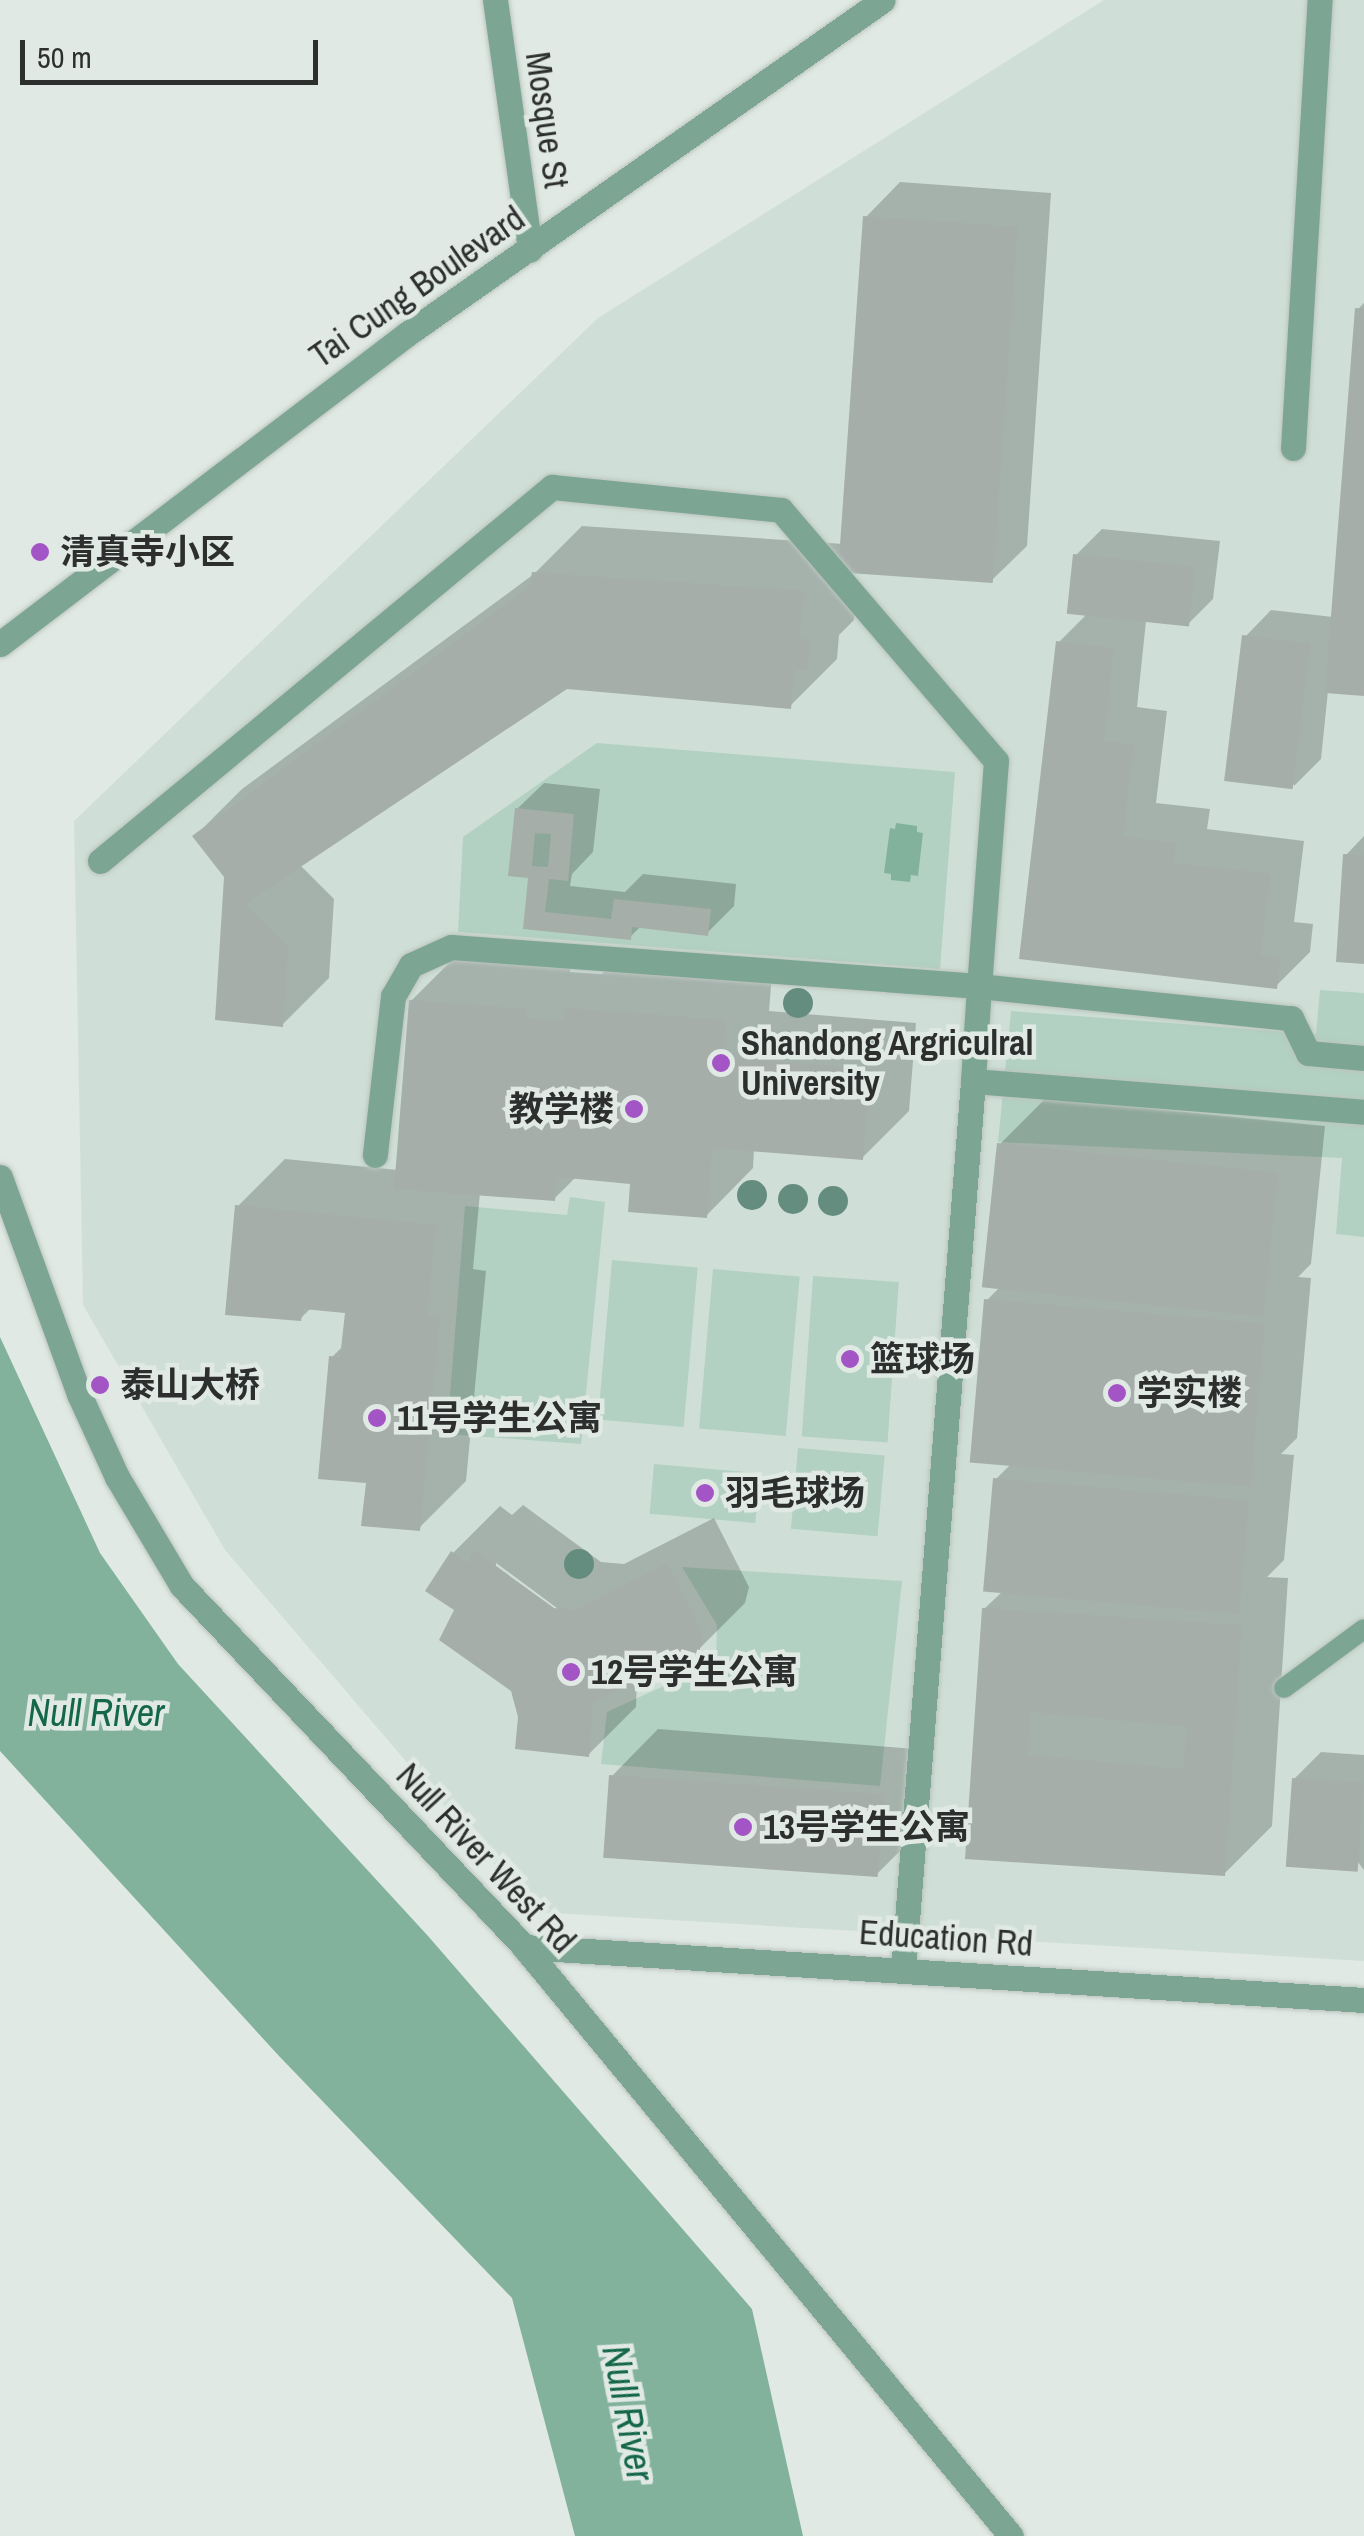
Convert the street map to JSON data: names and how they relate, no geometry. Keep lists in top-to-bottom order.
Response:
{
  "streets": {
    "street": [
      "Mosque St",
      "Tai Cung Boulevard",
      "Null River West Rd",
      "Education Rd"
    ]
  },
  "crossings": [
    ["Mosque St", "Tai Cung Boulevard"],
    ["Null River West Rd", "Education Rd"]
  ],
  "water": ["Null River"],
  "places": [
    "清真寺小区",
    "Shandong Argriculral University",
    "教学楼",
    "篮球场",
    "泰山大桥",
    "学实楼",
    "11号学生公寓",
    "羽毛球场",
    "12号学生公寓",
    "13号学生公寓"
  ],
  "scale_bar": "50 m"
}
